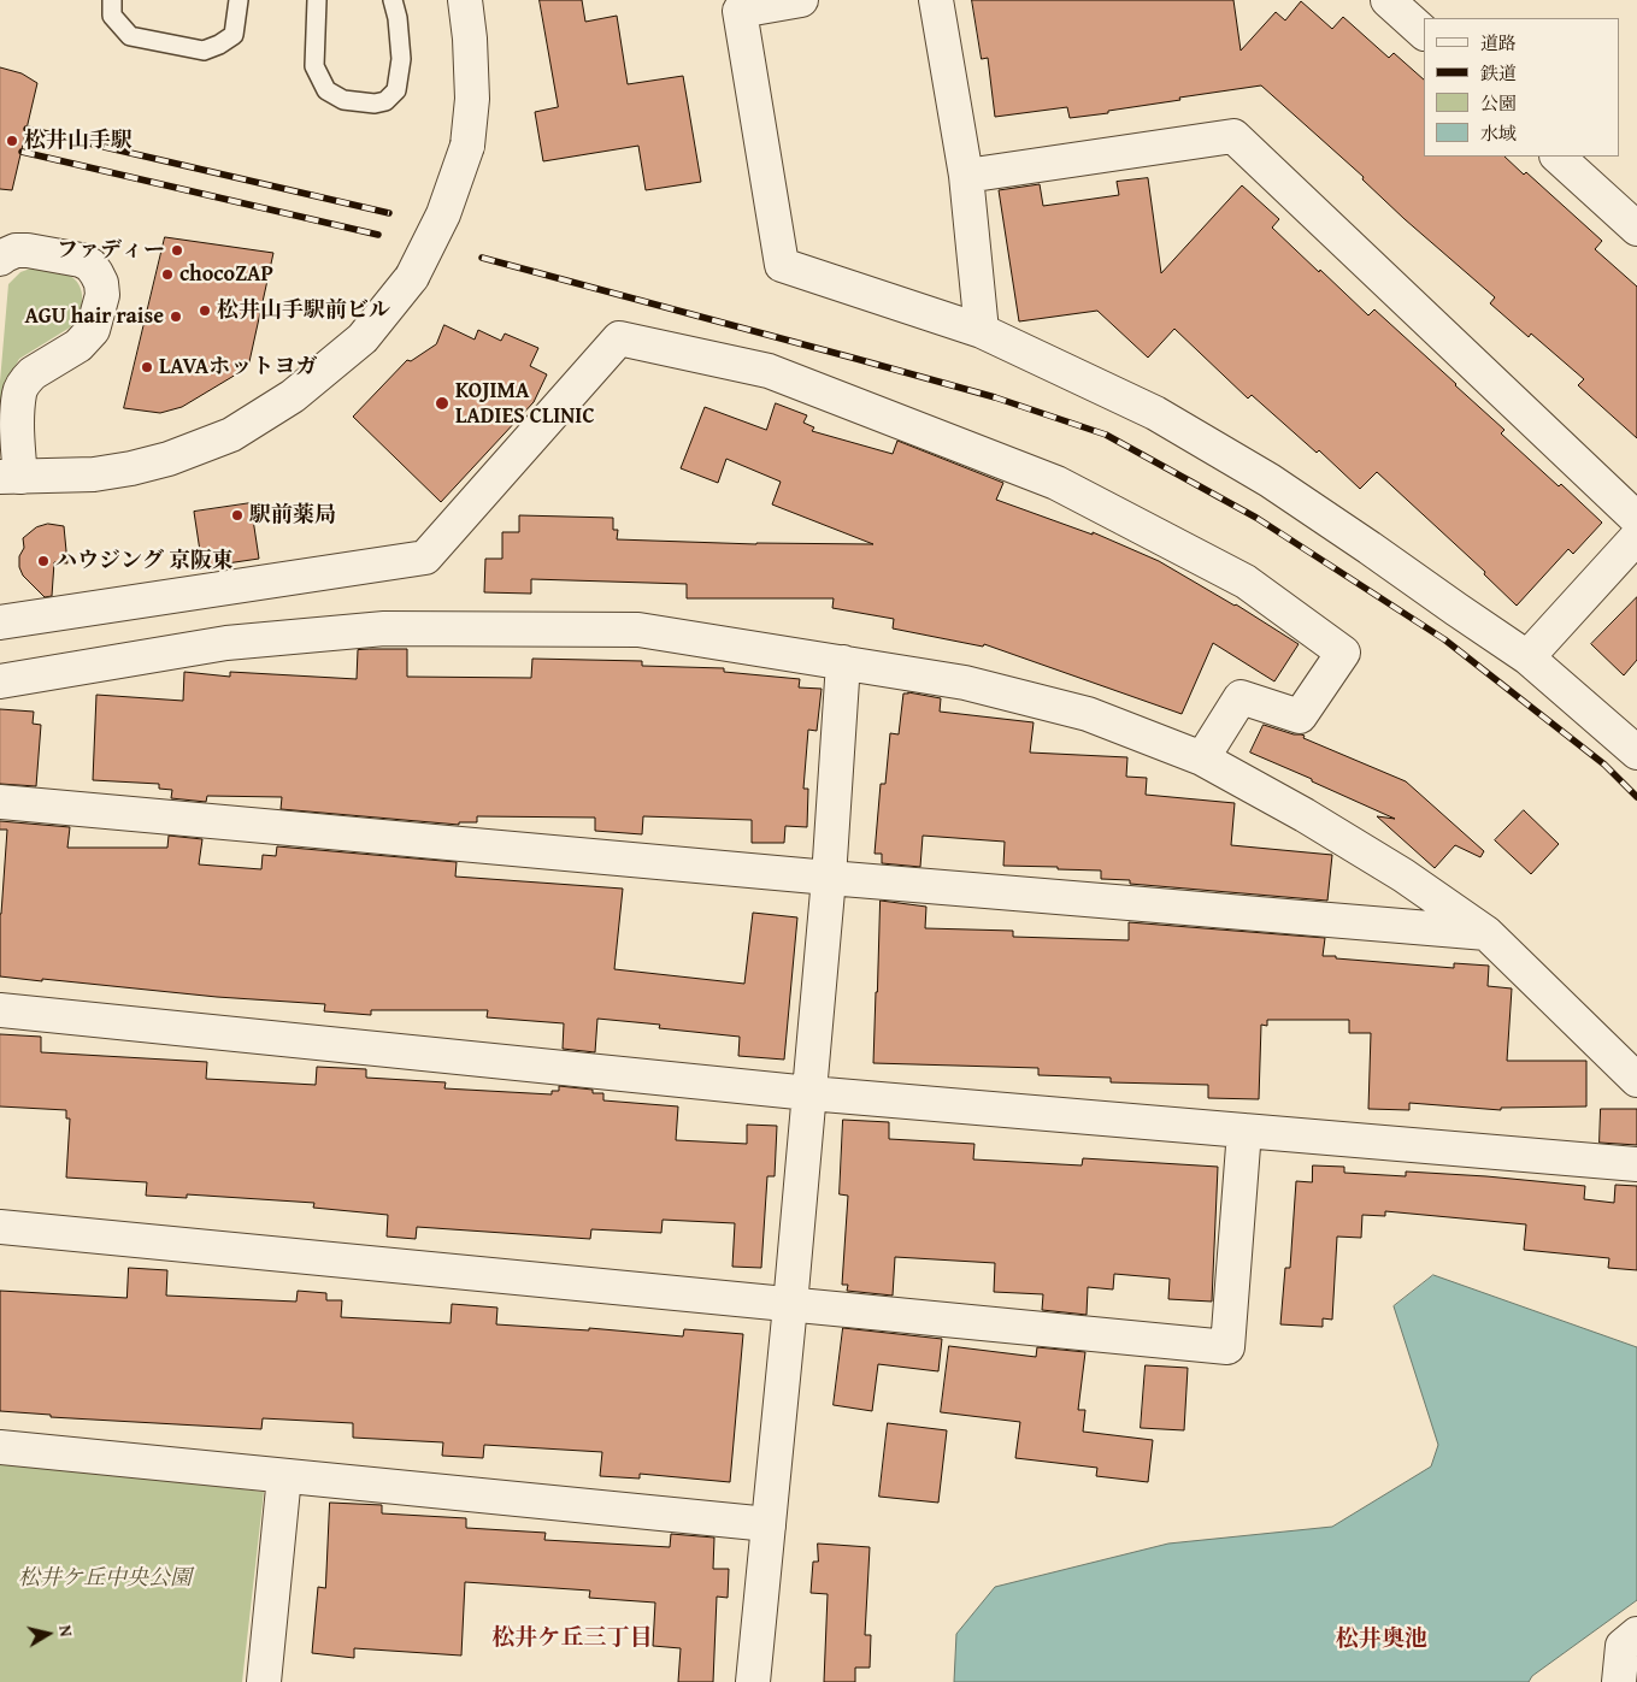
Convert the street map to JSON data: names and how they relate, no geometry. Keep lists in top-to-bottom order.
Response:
{
  "districts": ["松井ケ丘三丁目", "松井奥池"],
  "parks": ["松井ケ丘中央公園"],
  "places": [
    "松井山手駅",
    "ファディー",
    "chocoZAP",
    "松井山手駅前ビル",
    "AGU hair raise",
    "LAVAホットヨガ",
    "KOJIMA LADIES CLINIC",
    "駅前薬局",
    "ハウジング 京阪東"
  ],
  "legend": [
    "道路",
    "鉄道",
    "公園",
    "水域"
  ],
  "north": "right"
}
